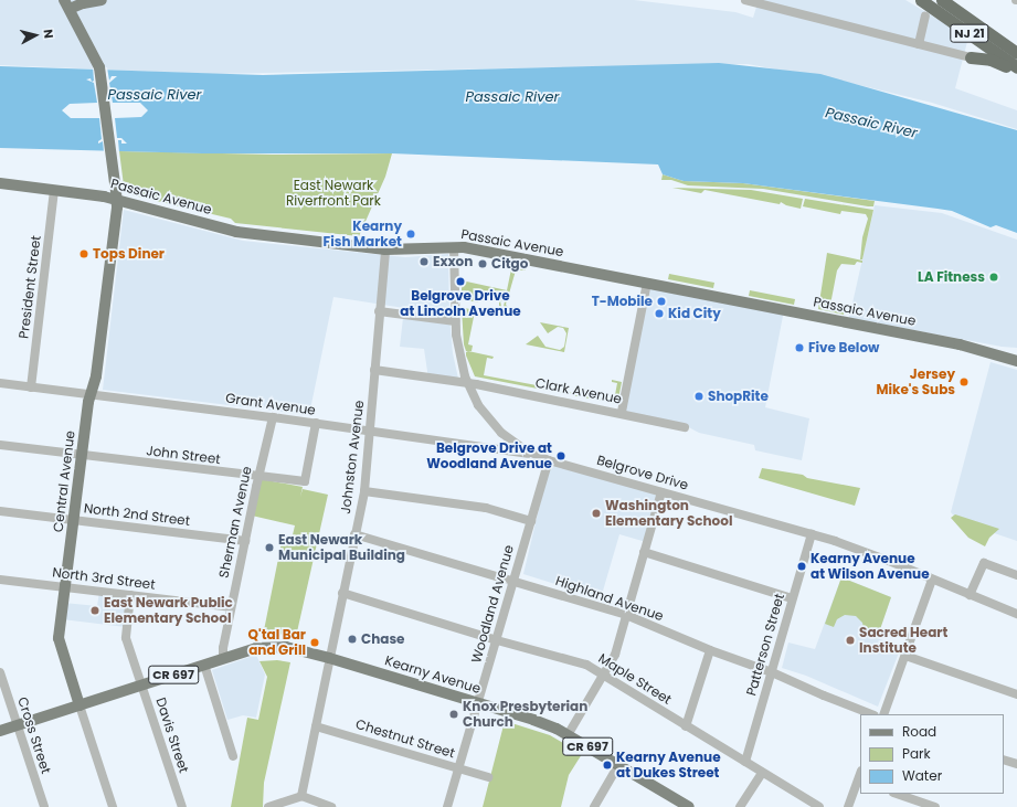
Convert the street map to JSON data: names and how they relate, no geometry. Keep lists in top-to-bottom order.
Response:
{
  "streets": {
    "highway": ["NJ 21"],
    "main road": [
      "Passaic Avenue",
      "Central Avenue",
      "CR 697",
      "Kearny Avenue"
    ],
    "street": [
      "President Street",
      "Clark Avenue",
      "Grant Avenue",
      "John Street",
      "Johnston Avenue",
      "Belgrove Drive",
      "North 2nd Street",
      "Sherman Avenue",
      "North 3rd Street",
      "Highland Avenue",
      "Woodland Avenue",
      "Patterson Street",
      "Maple Street",
      "Cross Street",
      "Davis Street",
      "Chestnut Street"
    ]
  },
  "crossings": [
    ["Passaic Avenue", "President Street"],
    ["Passaic Avenue", "Johnston Avenue"],
    ["Passaic Avenue", "Belgrove Drive"],
    ["Passaic Avenue", "Central Avenue"],
    ["President Street", "Grant Avenue"],
    ["Clark Avenue", "Johnston Avenue"],
    ["Clark Avenue", "Belgrove Drive"],
    ["Grant Avenue", "John Street"],
    ["Grant Avenue", "Johnston Avenue"],
    ["Grant Avenue", "Belgrove Drive"],
    ["Grant Avenue", "Central Avenue"],
    ["Grant Avenue", "Sherman Avenue"],
    ["John Street", "Central Avenue"],
    ["John Street", "Sherman Avenue"],
    ["Johnston Avenue", "Highland Avenue"],
    ["Johnston Avenue", "Kearny Avenue"],
    ["Johnston Avenue", "Maple Street"],
    ["Johnston Avenue", "Chestnut Street"],
    ["Belgrove Drive", "Woodland Avenue"],
    ["Belgrove Drive", "Patterson Street"],
    ["Central Avenue", "North 2nd Street"],
    ["Central Avenue", "North 3rd Street"],
    ["Central Avenue", "CR 697"],
    ["North 2nd Street", "Sherman Avenue"],
    ["Sherman Avenue", "North 3rd Street"],
    ["Sherman Avenue", "CR 697"],
    ["Sherman Avenue", "Kearny Avenue"],
    ["North 3rd Street", "Davis Street"],
    ["Highland Avenue", "Woodland Avenue"],
    ["Highland Avenue", "Patterson Street"],
    ["Woodland Avenue", "Kearny Avenue"],
    ["Woodland Avenue", "Maple Street"],
    ["Woodland Avenue", "Chestnut Street"],
    ["Patterson Street", "Maple Street"],
    ["CR 697", "Kearny Avenue"],
    ["CR 697", "Cross Street"],
    ["CR 697", "Davis Street"]
  ],
  "water": ["Passaic River"],
  "parks": ["East Newark Riverfront Park"],
  "places": [
    "Kearny Fish Market",
    "Tops Diner",
    "Exxon",
    "Citgo",
    "LA Fitness",
    "Belgrove Drive at Lincoln Avenue",
    "T-Mobile",
    "Kid City",
    "Five Below",
    "Jersey Mike's Subs",
    "ShopRite",
    "Belgrove Drive at Woodland Avenue",
    "Washington Elementary School",
    "East Newark Municipal Building",
    "Kearny Avenue at Wilson Avenue",
    "East Newark Public Elementary School",
    "Chase",
    "Sacred Heart Institute",
    "Q'tal Bar and Grill",
    "Knox Presbyterian Church",
    "Kearny Avenue at Dukes Street"
  ],
  "legend": ["Road", "Park", "Water"],
  "north": "right"
}
